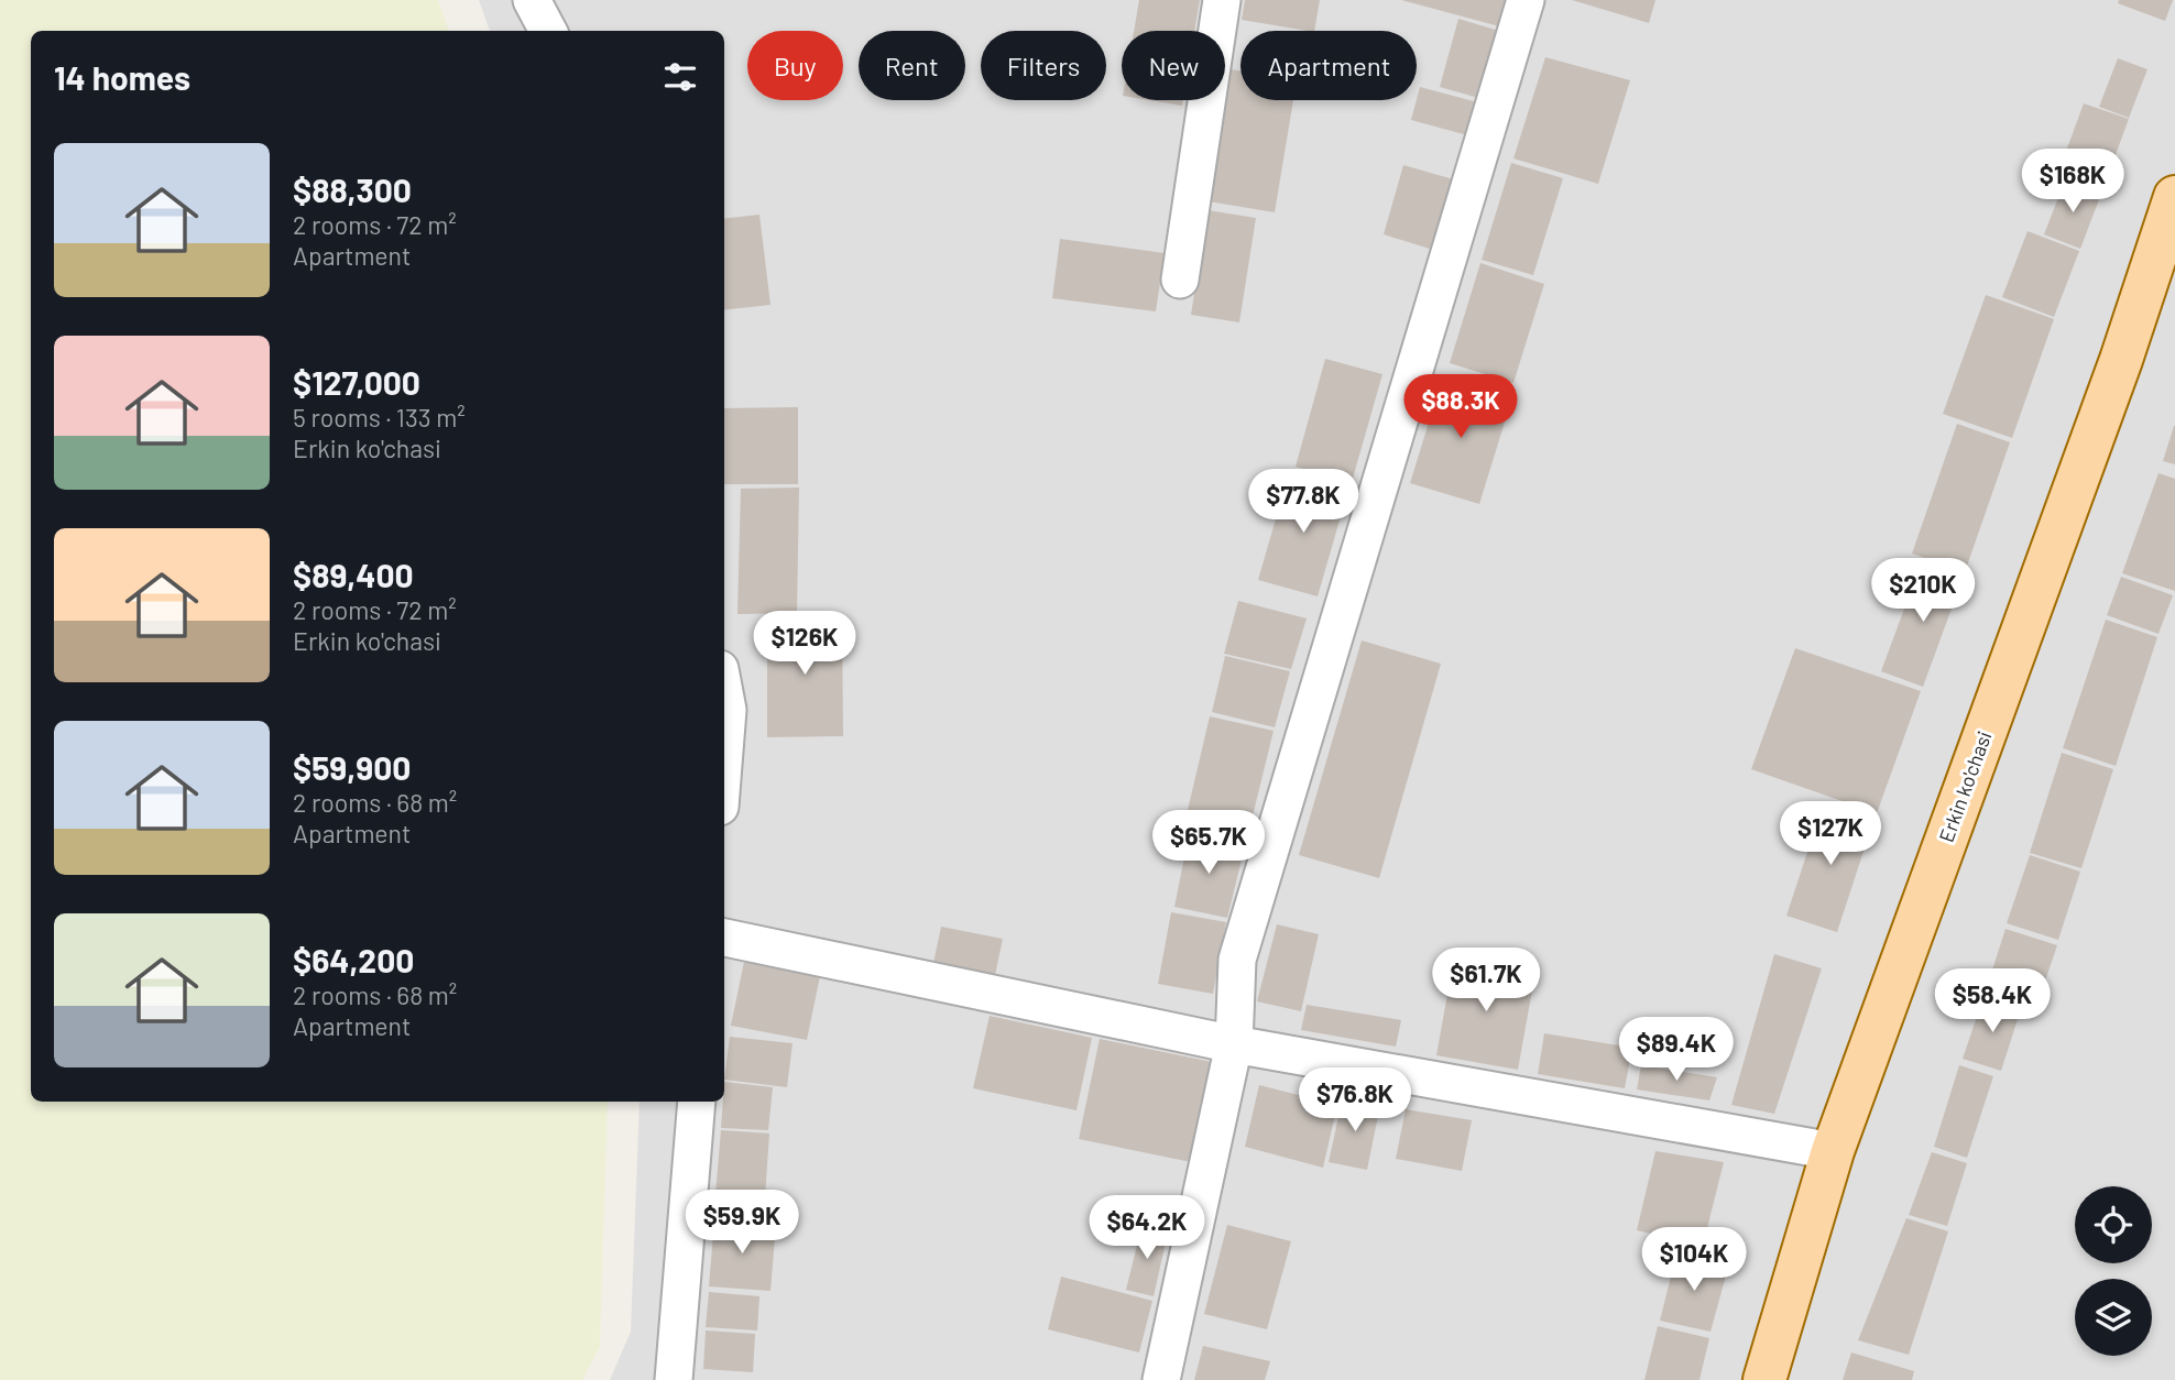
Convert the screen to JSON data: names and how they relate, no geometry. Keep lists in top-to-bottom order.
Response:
{
  "streets": {
    "main road": ["Erkin ko'chasi"]
  },
  "page": {
    "chip": [
      "Buy",
      "Rent",
      "Filters",
      "New",
      "Apartment"
    ],
    "heading": "14 homes",
    "list": [
      {
        "name": "$88,300",
        "note": "2 rooms · 72 m² · Apartment"
      },
      {
        "name": "$127,000",
        "note": "5 rooms · 133 m² · Erkin ko'chasi"
      },
      {
        "name": "$89,400",
        "note": "2 rooms · 72 m² · Erkin ko'chasi"
      },
      {
        "name": "$59,900",
        "note": "2 rooms · 68 m² · Apartment"
      },
      {
        "name": "$64,200",
        "note": "2 rooms · 68 m² · Apartment"
      }
    ],
    "price": [
      "$168K",
      "$88.3K",
      "$77.8K",
      "$210K",
      "$126K",
      "$127K",
      "$65.7K",
      "$61.7K",
      "$58.4K",
      "$89.4K",
      "$76.8K",
      "$59.9K",
      "$64.2K",
      "$104K"
    ]
  }
}
